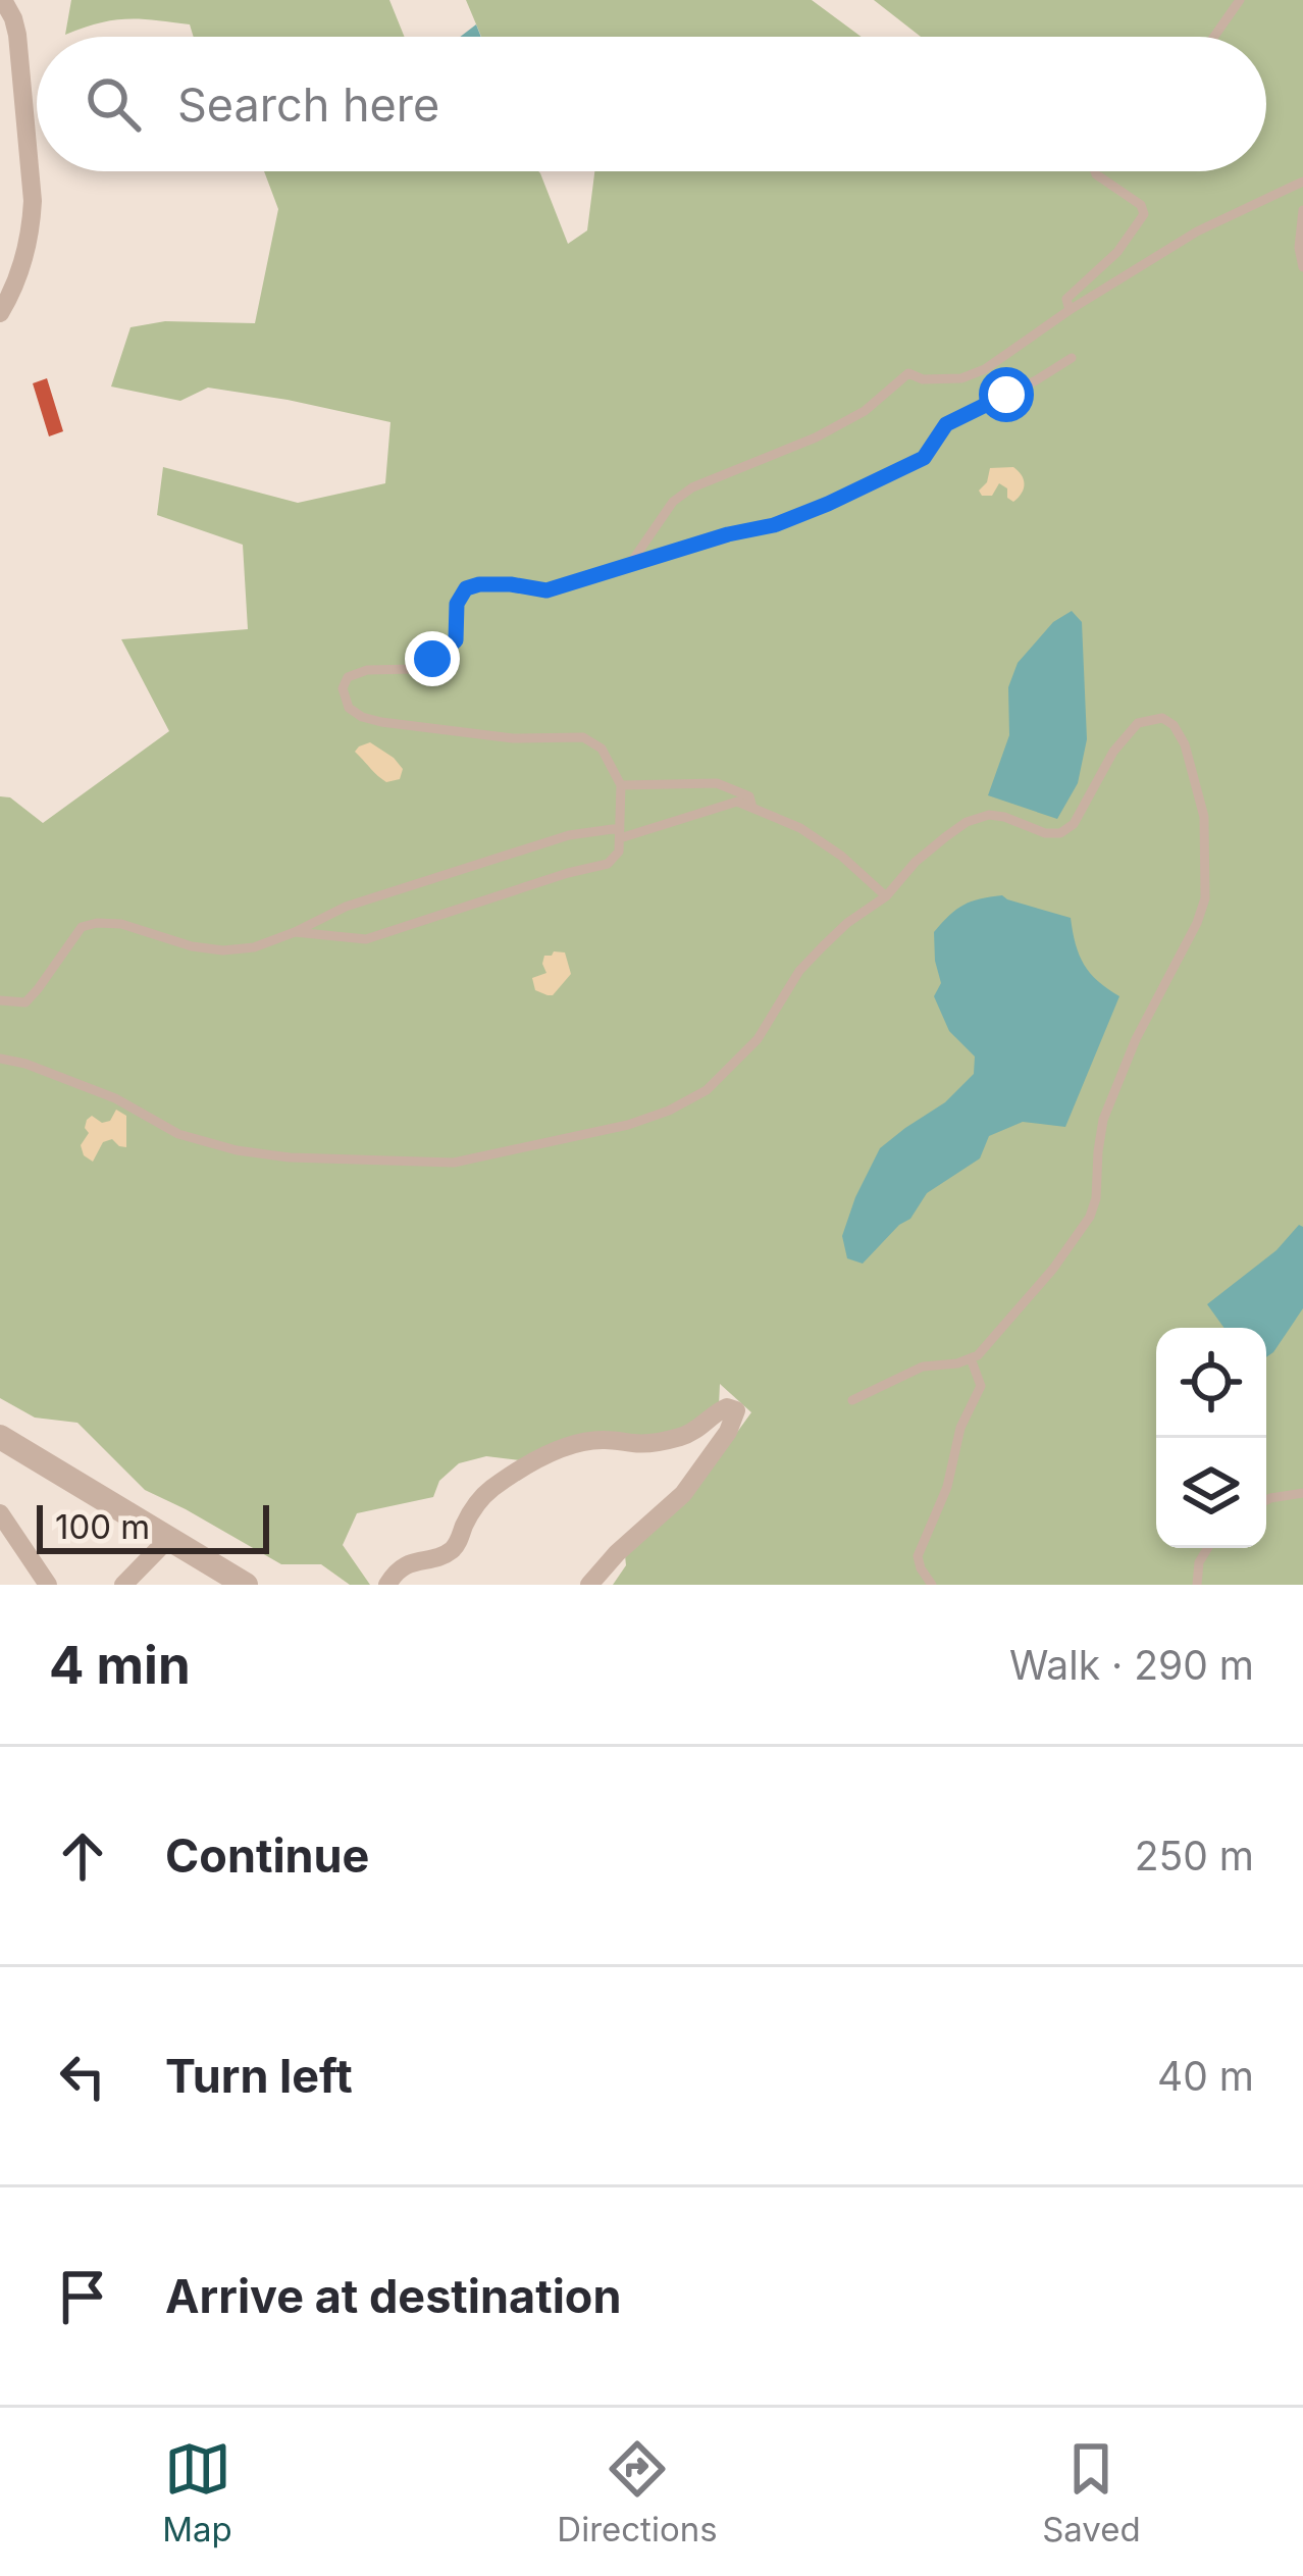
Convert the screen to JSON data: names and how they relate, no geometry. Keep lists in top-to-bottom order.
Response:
{
  "scale_bar": "100 m",
  "page": {
    "search": "Search here",
    "scale": "100 m",
    "heading": ["4 min", "Walk · 290 m"],
    "list": [
      ["Continue", "250 m"],
      ["Turn left", "40 m"],
      "Arrive at destination"
    ],
    "nav": ["Map", "Directions", "Saved"]
  }
}
